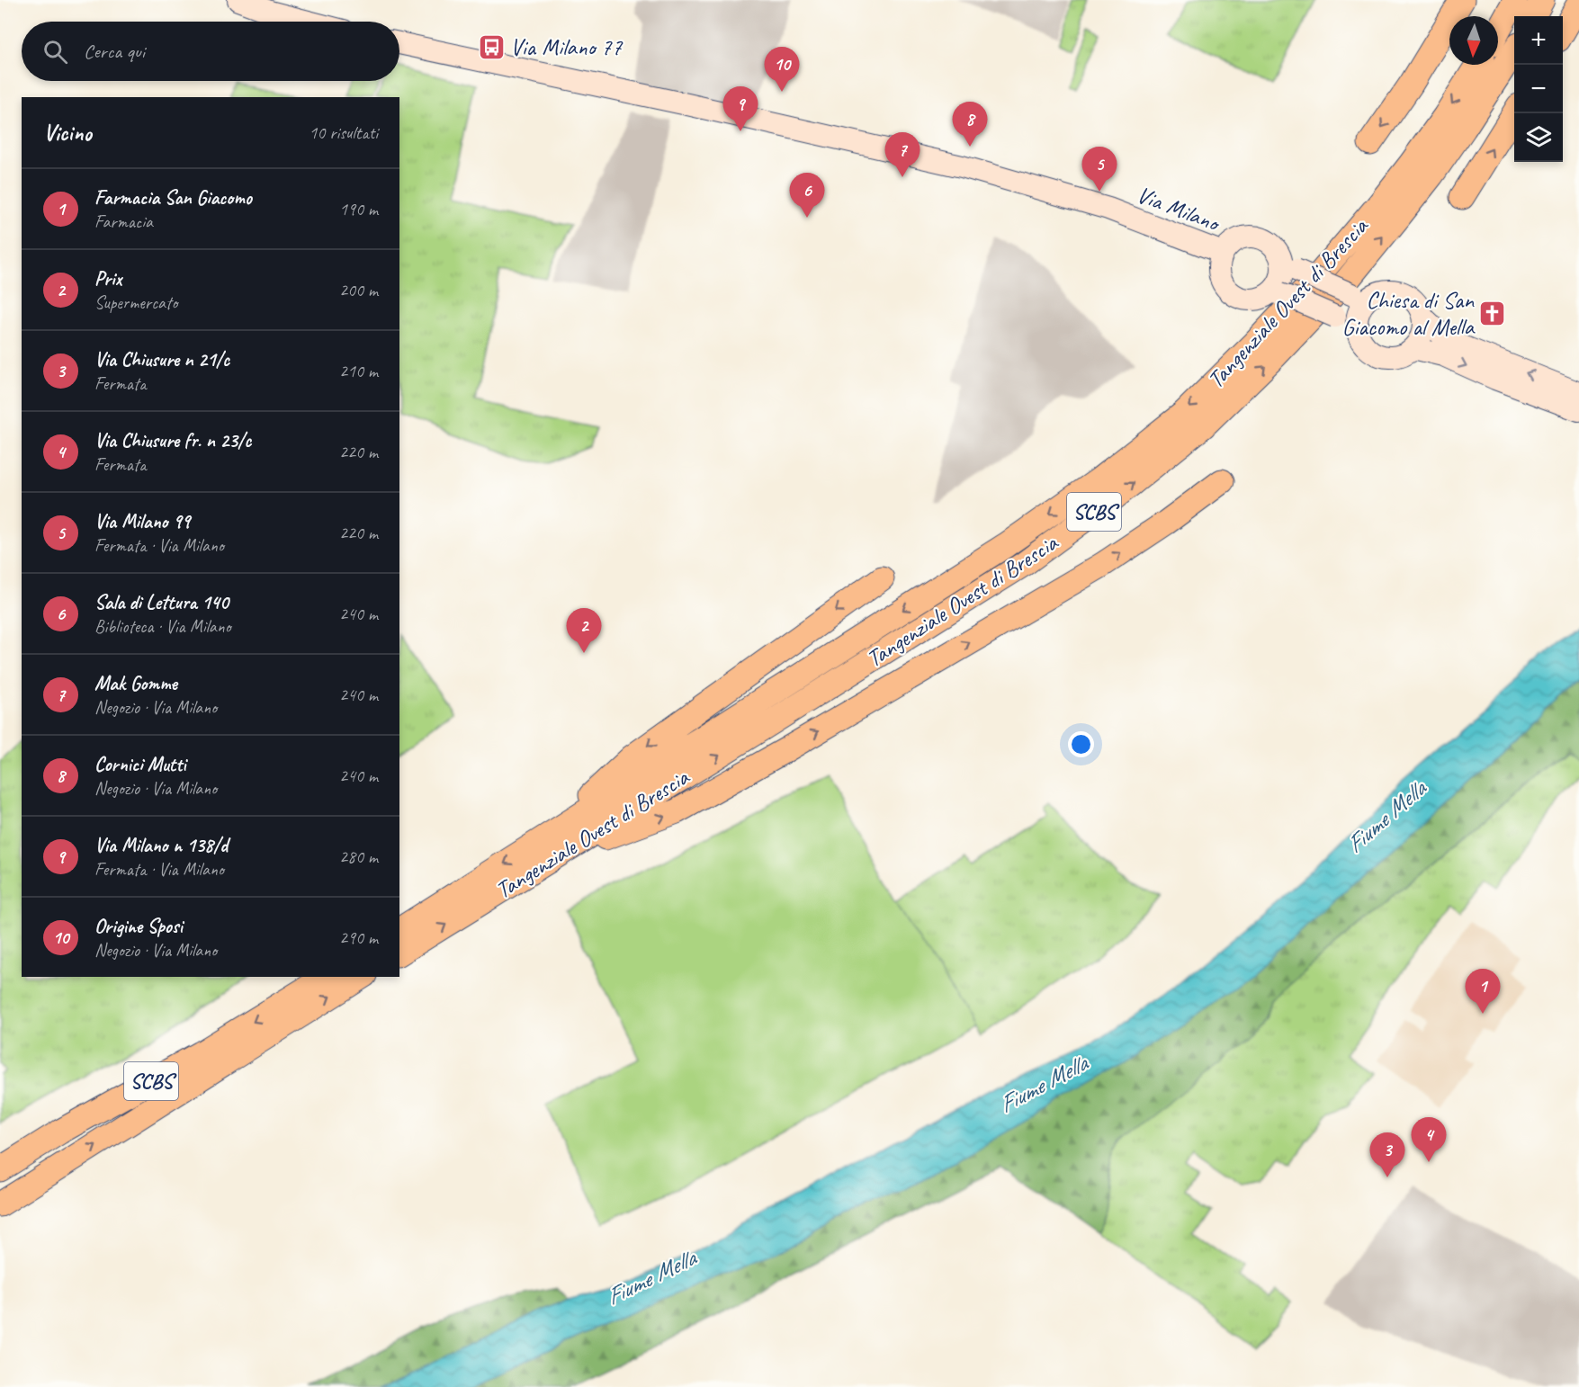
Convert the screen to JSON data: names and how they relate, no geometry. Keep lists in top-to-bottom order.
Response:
{
  "streets": {
    "highway": ["Tangenziale Ovest di Brescia", "SCBS"],
    "main road": ["Via Milano"]
  },
  "water": ["Fiume Mella"],
  "places": {
    "bus stop": ["Via Milano 77"],
    "church": ["Chiesa di San Giacomo al Mella"]
  },
  "north": "bottom",
  "page": {
    "map_buttons": ["+", "−"],
    "search": "Cerca qui",
    "pins": [
      "10",
      "9",
      "8",
      "7",
      "5",
      "6",
      "2",
      "1",
      "4",
      "3"
    ],
    "heading": ["Vicino", "10 risultati"],
    "list": [
      {
        "mark": "1",
        "name": "Farmacia San Giacomo",
        "note": "Farmacia",
        "value": "190 m"
      },
      {
        "mark": "2",
        "name": "Prix",
        "note": "Supermercato",
        "value": "200 m"
      },
      {
        "mark": "3",
        "name": "Via Chiusure n 21/c",
        "note": "Fermata",
        "value": "210 m"
      },
      {
        "mark": "4",
        "name": "Via Chiusure fr. n 23/c",
        "note": "Fermata",
        "value": "220 m"
      },
      {
        "mark": "5",
        "name": "Via Milano 99",
        "note": "Fermata · Via Milano",
        "value": "220 m"
      },
      {
        "mark": "6",
        "name": "Sala di Lettura 140",
        "note": "Biblioteca · Via Milano",
        "value": "240 m"
      },
      {
        "mark": "7",
        "name": "Mak Gomme",
        "note": "Negozio · Via Milano",
        "value": "240 m"
      },
      {
        "mark": "8",
        "name": "Cornici Mutti",
        "note": "Negozio · Via Milano",
        "value": "240 m"
      },
      {
        "mark": "9",
        "name": "Via Milano n 138/d",
        "note": "Fermata · Via Milano",
        "value": "280 m"
      },
      {
        "mark": "10",
        "name": "Origine Sposi",
        "note": "Negozio · Via Milano",
        "value": "290 m"
      }
    ]
  }
}
